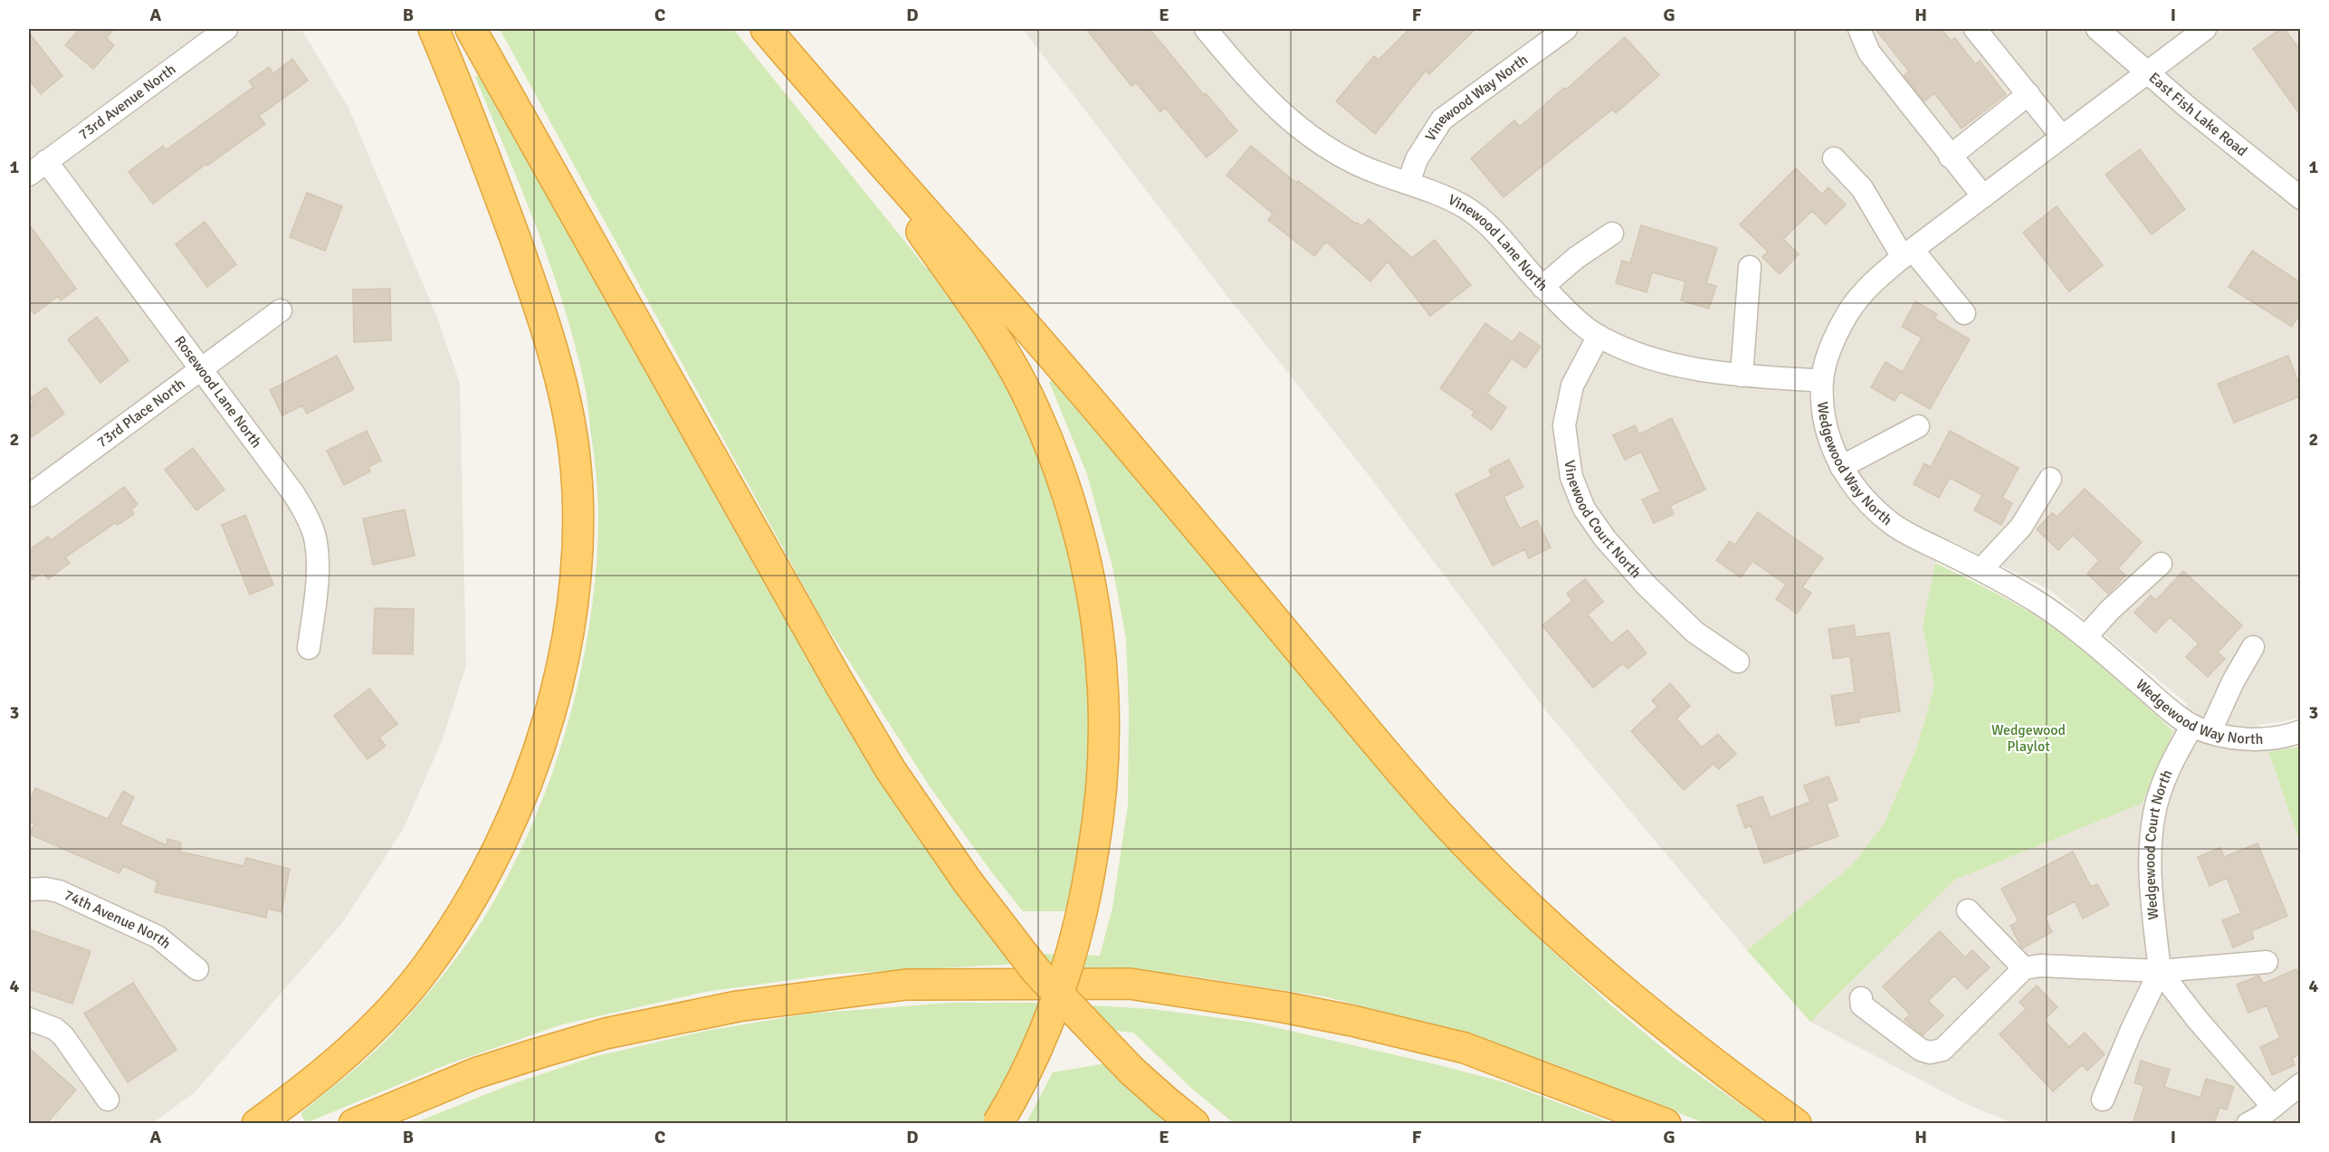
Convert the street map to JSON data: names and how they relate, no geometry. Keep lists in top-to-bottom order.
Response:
{
  "streets": {
    "street": [
      "Vinewood Way North",
      "73rd Avenue North",
      "East Fish Lake Road",
      "Vinewood Lane North",
      "Rosewood Lane North",
      "73rd Place North",
      "Wedgewood Way North",
      "Vinewood Court North",
      "Wedgewood Court North",
      "74th Avenue North"
    ]
  },
  "crossings": [
    ["Vinewood Way North", "Vinewood Lane North"],
    ["73rd Avenue North", "Rosewood Lane North"],
    ["East Fish Lake Road", "Wedgewood Way North"],
    ["Vinewood Lane North", "Wedgewood Way North"],
    ["Vinewood Lane North", "Vinewood Court North"],
    ["Rosewood Lane North", "73rd Place North"],
    ["Wedgewood Way North", "Wedgewood Court North"]
  ],
  "parks": ["Wedgewood Playlot"],
  "grid": {
    "columns": [
      "A",
      "B",
      "C",
      "D",
      "E",
      "F",
      "G",
      "H",
      "I"
    ],
    "rows": [
      "1",
      "2",
      "3",
      "4"
    ]
  }
}
